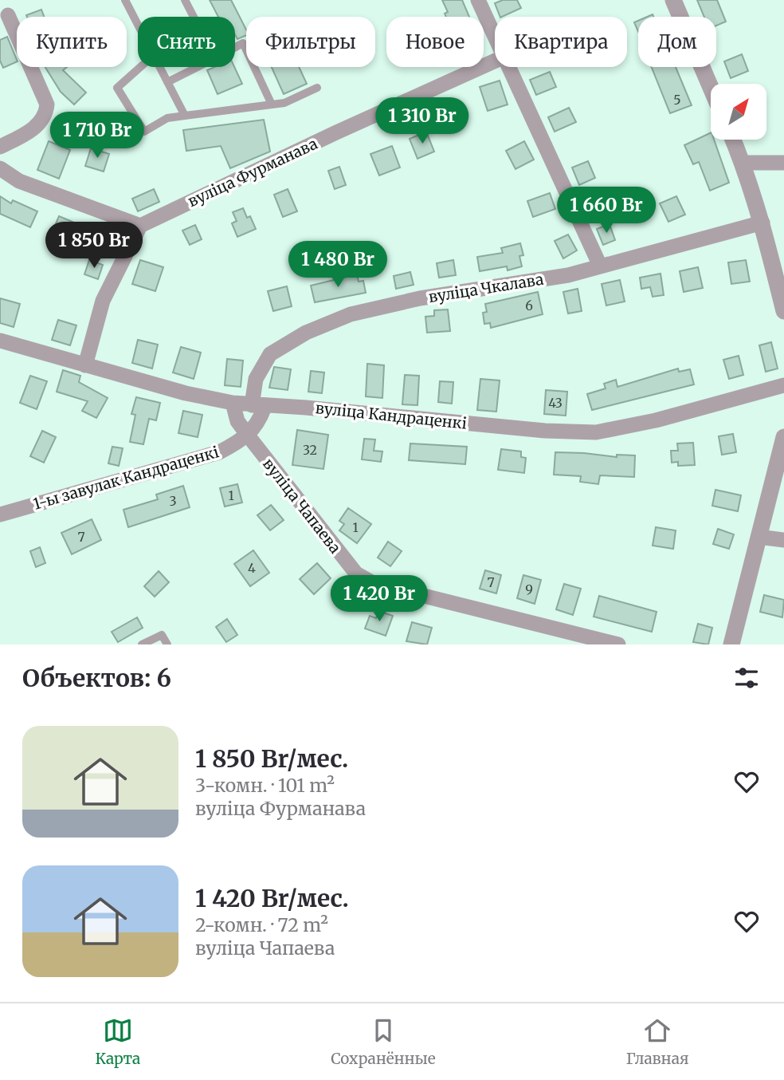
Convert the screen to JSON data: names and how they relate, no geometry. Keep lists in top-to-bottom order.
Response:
{
  "streets": {
    "street": [
      "вуліца Фурманава",
      "вуліца Чкалава",
      "вуліца Кандраценкі",
      "1-ы завулак Кандраценкі",
      "вуліца Чапаева"
    ]
  },
  "crossings": [
    ["вуліца Чкалава", "вуліца Кандраценкі"],
    ["вуліца Кандраценкі", "вуліца Чапаева"],
    ["1-ы завулак Кандраценкі", "вуліца Чапаева"]
  ],
  "house_numbers": [
    "5",
    "6",
    "43",
    "32",
    "1",
    "3",
    "1",
    "7",
    "4",
    "7",
    "9"
  ],
  "north": "top right",
  "page": {
    "chip": [
      "Купить",
      "Снять",
      "Фильтры",
      "Новое",
      "Квартира",
      "Дом"
    ],
    "price": [
      "1 310 Br",
      "1 710 Br",
      "1 660 Br",
      "1 850 Br",
      "1 480 Br",
      "1 420 Br"
    ],
    "heading": "Объектов: 6",
    "list": [
      {
        "name": "1 850 Br/мес.",
        "note": "3-комн. · 101 m² · вуліца Фурманава"
      },
      {
        "name": "1 420 Br/мес.",
        "note": "2-комн. · 72 m² · вуліца Чапаева"
      }
    ],
    "tabs": ["Карта", "Сохранённые", "Главная"]
  }
}
